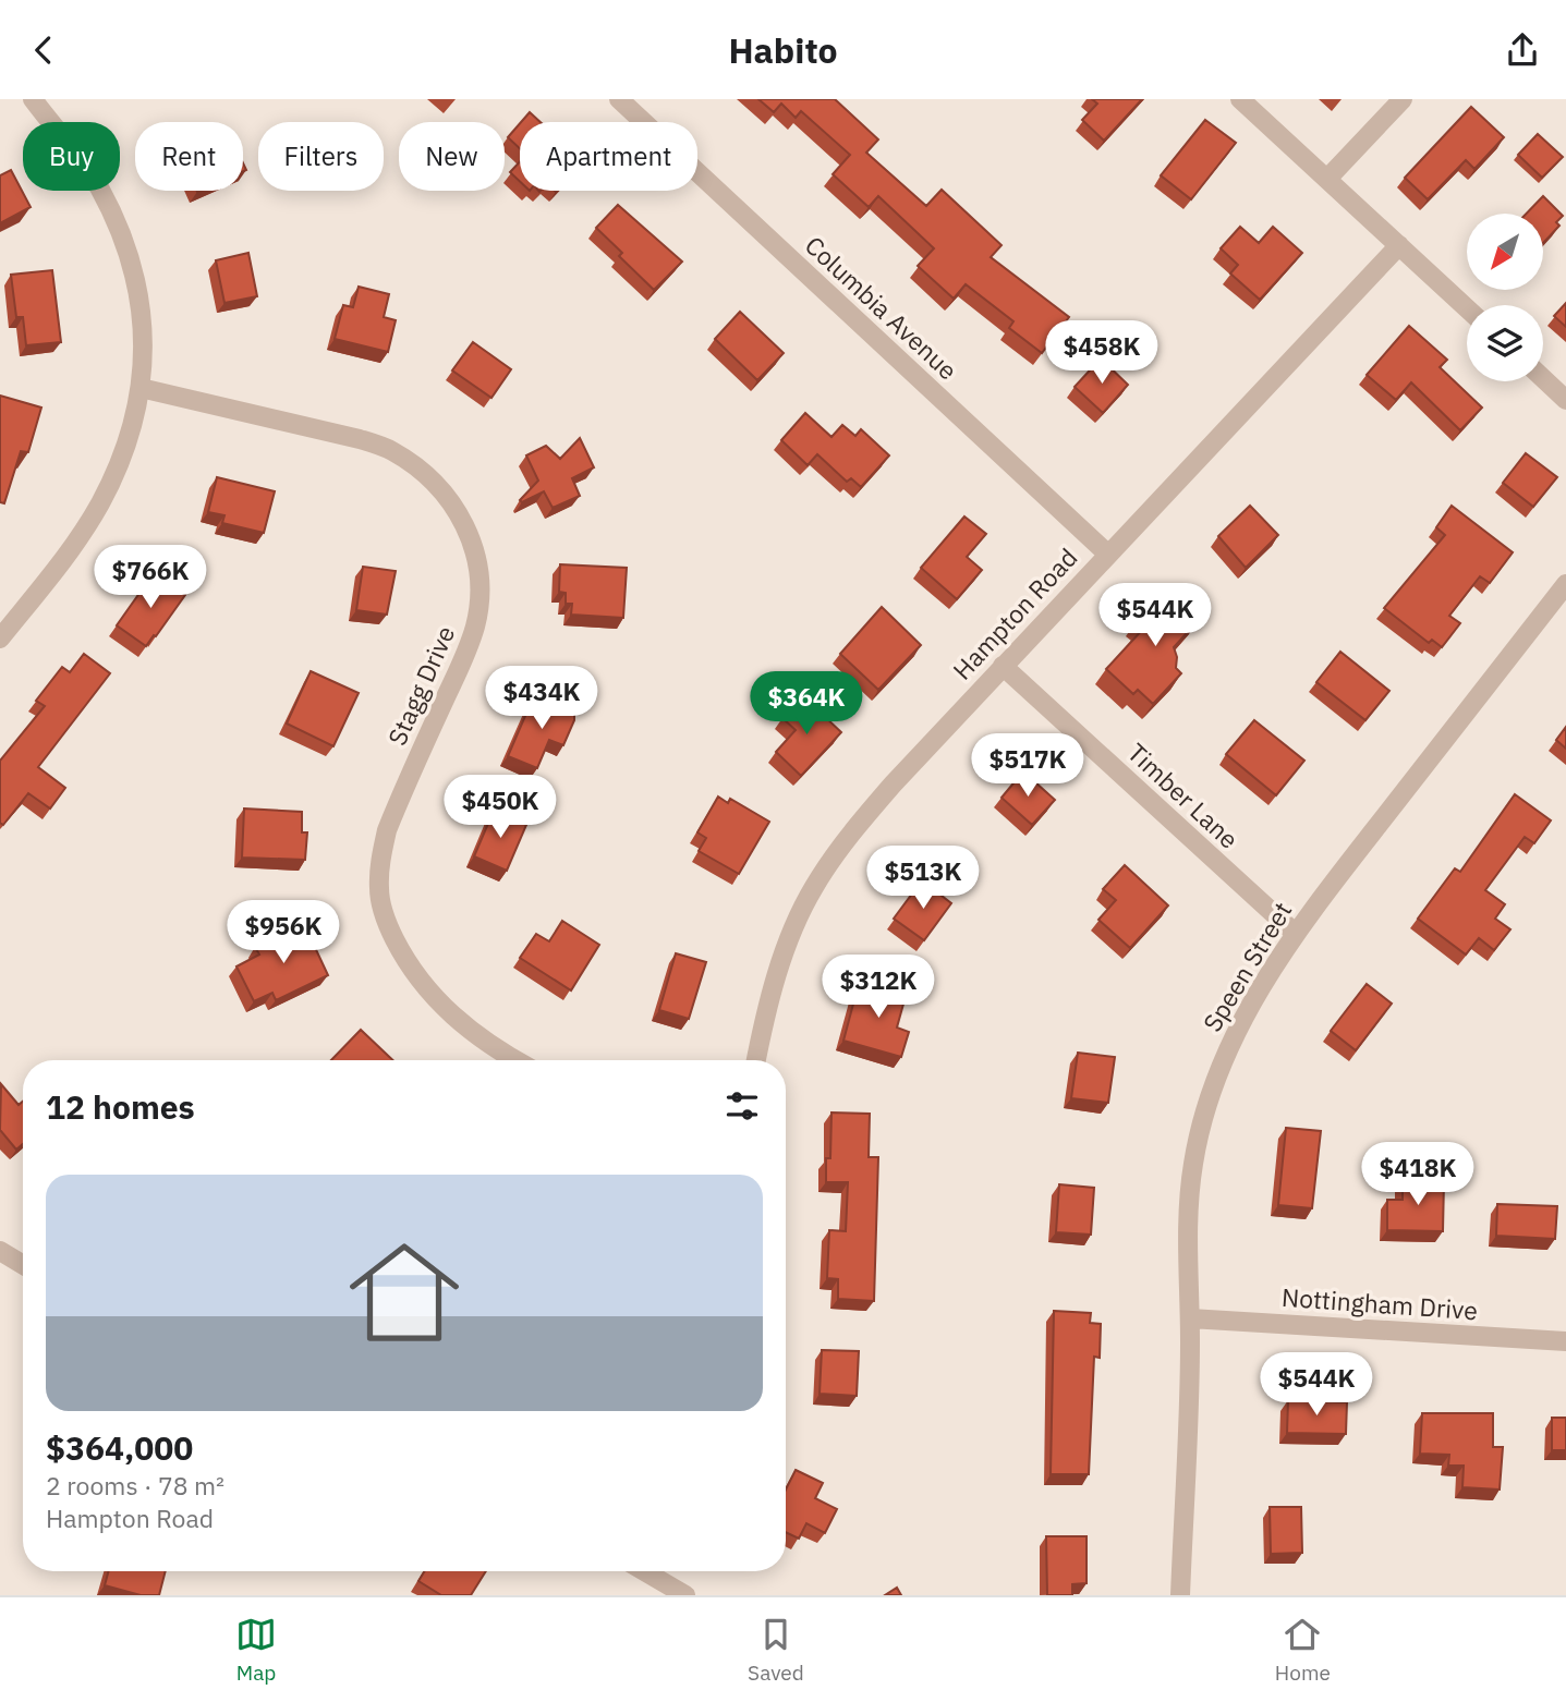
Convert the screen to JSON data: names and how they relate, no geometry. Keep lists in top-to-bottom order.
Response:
{
  "streets": {
    "street": [
      "Columbia Avenue",
      "Hampton Road",
      "Stagg Drive",
      "Timber Lane",
      "Speen Street",
      "Nottingham Drive"
    ]
  },
  "crossings": [
    ["Columbia Avenue", "Hampton Road"],
    ["Hampton Road", "Timber Lane"],
    ["Timber Lane", "Speen Street"],
    ["Speen Street", "Nottingham Drive"]
  ],
  "north": "bottom left",
  "page": {
    "header": "Habito",
    "chip": [
      "Buy",
      "Rent",
      "Filters",
      "New",
      "Apartment"
    ],
    "price": [
      "$458K",
      "$766K",
      "$544K",
      "$434K",
      "$364K",
      "$517K",
      "$450K",
      "$513K",
      "$956K",
      "$312K",
      "$418K",
      "$544K"
    ],
    "heading": "12 homes",
    "list": [
      {
        "name": "$364,000",
        "note": "2 rooms · 78 m² · Hampton Road"
      }
    ],
    "tabs": ["Map", "Saved", "Home"]
  }
}
